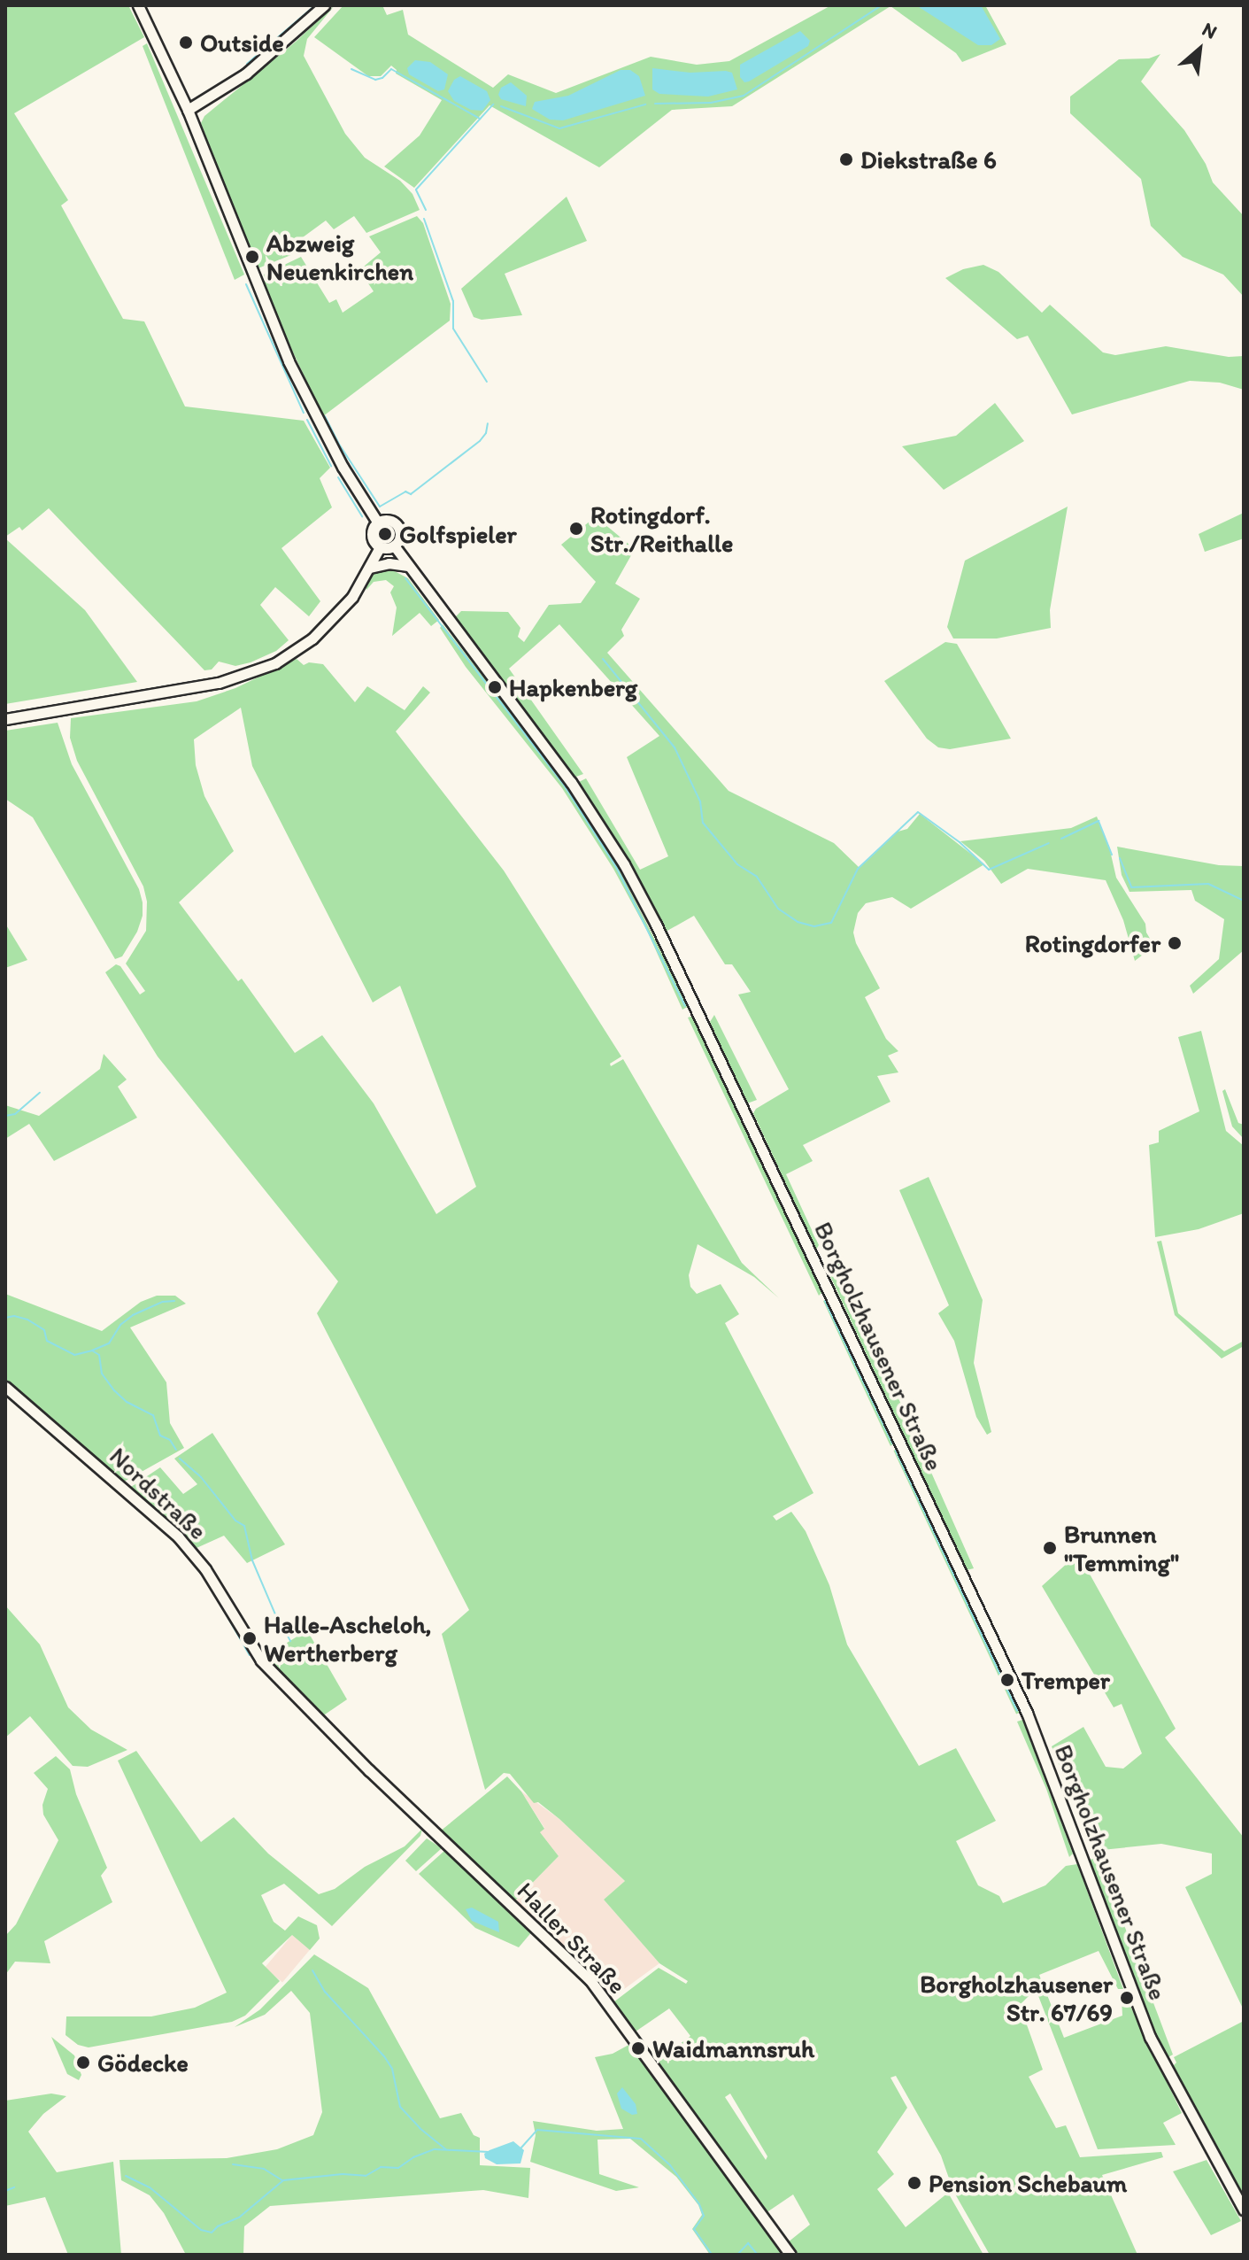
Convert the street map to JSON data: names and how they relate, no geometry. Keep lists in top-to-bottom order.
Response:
{
  "streets": {
    "main road": ["Borgholzhausener Straße", "Nordstraße", "Haller Straße"]
  },
  "crossings": [
    ["Nordstraße", "Haller Straße"]
  ],
  "places": [
    "Outside",
    "Diekstraße 6",
    "Abzweig Neuenkirchen",
    "Rotingdorf. Str./Reithalle",
    "Golfspieler",
    "Hapkenberg",
    "Rotingdorfer",
    "Brunnen \"Temming\"",
    "Halle-Ascheloh, Wertherberg",
    "Tremper",
    "Borgholzhausener Str. 67/69",
    "Waidmannsruh",
    "Gödecke",
    "Pension Schebaum"
  ],
  "north": "top right"
}
